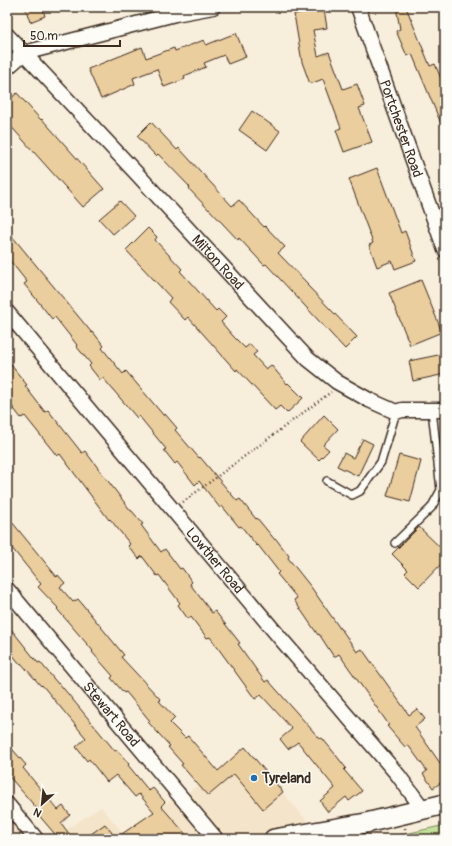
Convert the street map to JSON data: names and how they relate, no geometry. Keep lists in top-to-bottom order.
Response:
{
  "streets": {
    "street": [
      "Portchester Road",
      "Milton Road",
      "Lowther Road",
      "Stewart Road"
    ]
  },
  "places": ["Tyreland"],
  "scale_bar": "50 m",
  "north": "bottom left"
}
